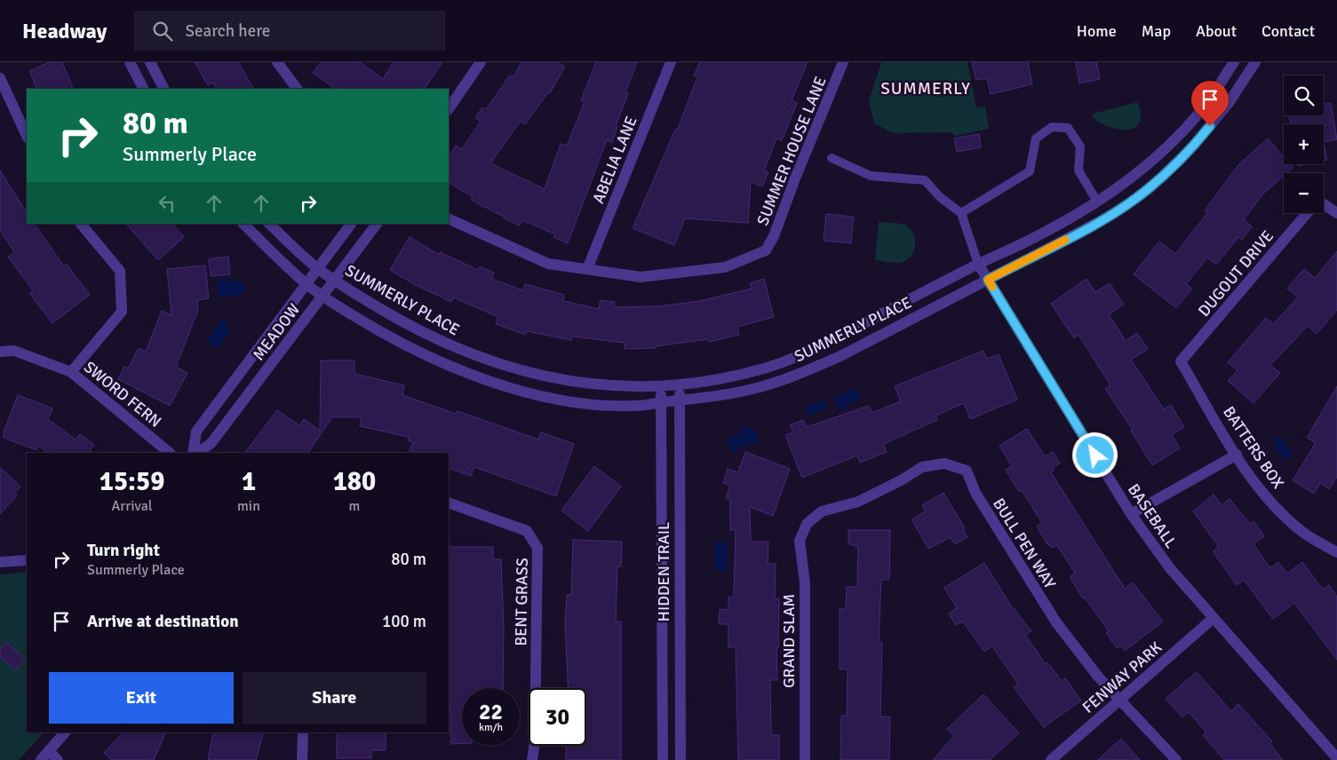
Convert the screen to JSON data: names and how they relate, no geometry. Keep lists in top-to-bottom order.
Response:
{
  "streets": {
    "street": [
      "SUMMER HOUSE LANE",
      "ABELIA LANE",
      "DUGOUT DRIVE",
      "SUMMERLY PLACE",
      "MEADOW",
      "SWORD FERN",
      "BATTERS BOX",
      "BASEBALL",
      "BULL PEN WAY",
      "HIDDEN TRAIL",
      "BENT GRASS",
      "GRAND SLAM",
      "FENWAY PARK"
    ]
  },
  "crossings": [
    ["SUMMER HOUSE LANE", "ABELIA LANE"],
    ["DUGOUT DRIVE", "BATTERS BOX"],
    ["SUMMERLY PLACE", "MEADOW"],
    ["SUMMERLY PLACE", "BASEBALL"],
    ["SUMMERLY PLACE", "HIDDEN TRAIL"],
    ["BASEBALL", "FENWAY PARK"],
    ["BULL PEN WAY", "GRAND SLAM"],
    ["BULL PEN WAY", "FENWAY PARK"]
  ],
  "districts": ["SUMMERLY"],
  "page": {
    "header": "Headway",
    "search": "Search here",
    "nav": [
      "Home",
      "Map",
      "About",
      "Contact"
    ],
    "map_buttons": ["+", "−"],
    "turn": ["80 m", "Summerly Place"],
    "eta": [
      "15:59",
      "Arrival",
      "1",
      "min",
      "180",
      "m"
    ],
    "list": [
      {
        "name": "Turn right",
        "note": "Summerly Place",
        "value": "80 m"
      },
      {
        "name": "Arrive at destination",
        "value": "100 m"
      }
    ],
    "buttons": ["Exit", "Share"],
    "speed": "22 km/h",
    "limit": "30"
  }
}
